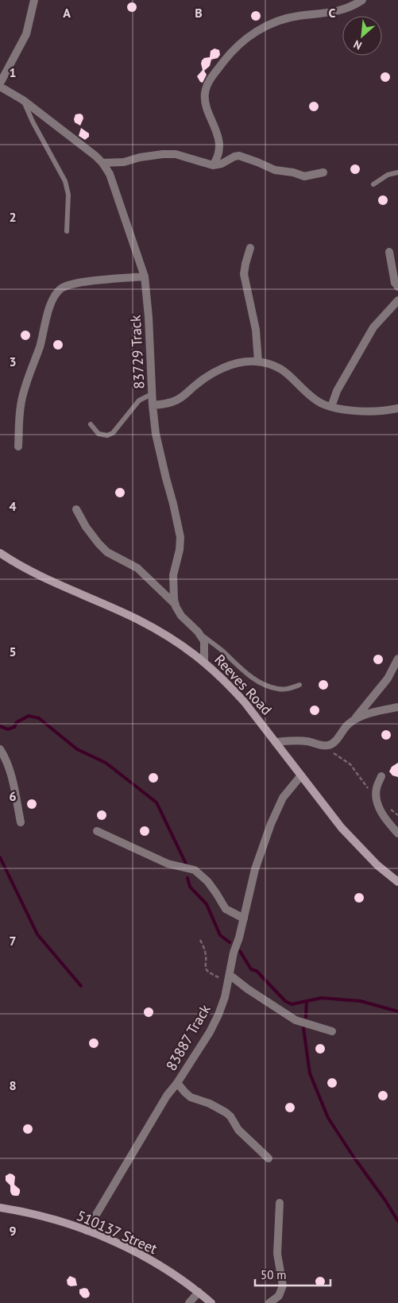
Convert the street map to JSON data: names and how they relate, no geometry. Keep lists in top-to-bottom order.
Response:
{
  "streets": {
    "street": [
      "83729 Track",
      "Reeves Road",
      "83887 Track",
      "510137 Street"
    ]
  },
  "crossings": [
    ["83729 Track", "Reeves Road"],
    ["Reeves Road", "83887 Track"],
    ["83887 Track", "510137 Street"]
  ],
  "scale_bar": "50 m",
  "north": "bottom left",
  "grid": {
    "columns": ["A", "B", "C"],
    "rows": [
      "1",
      "2",
      "3",
      "4",
      "5",
      "6",
      "7",
      "8",
      "9"
    ]
  }
}
